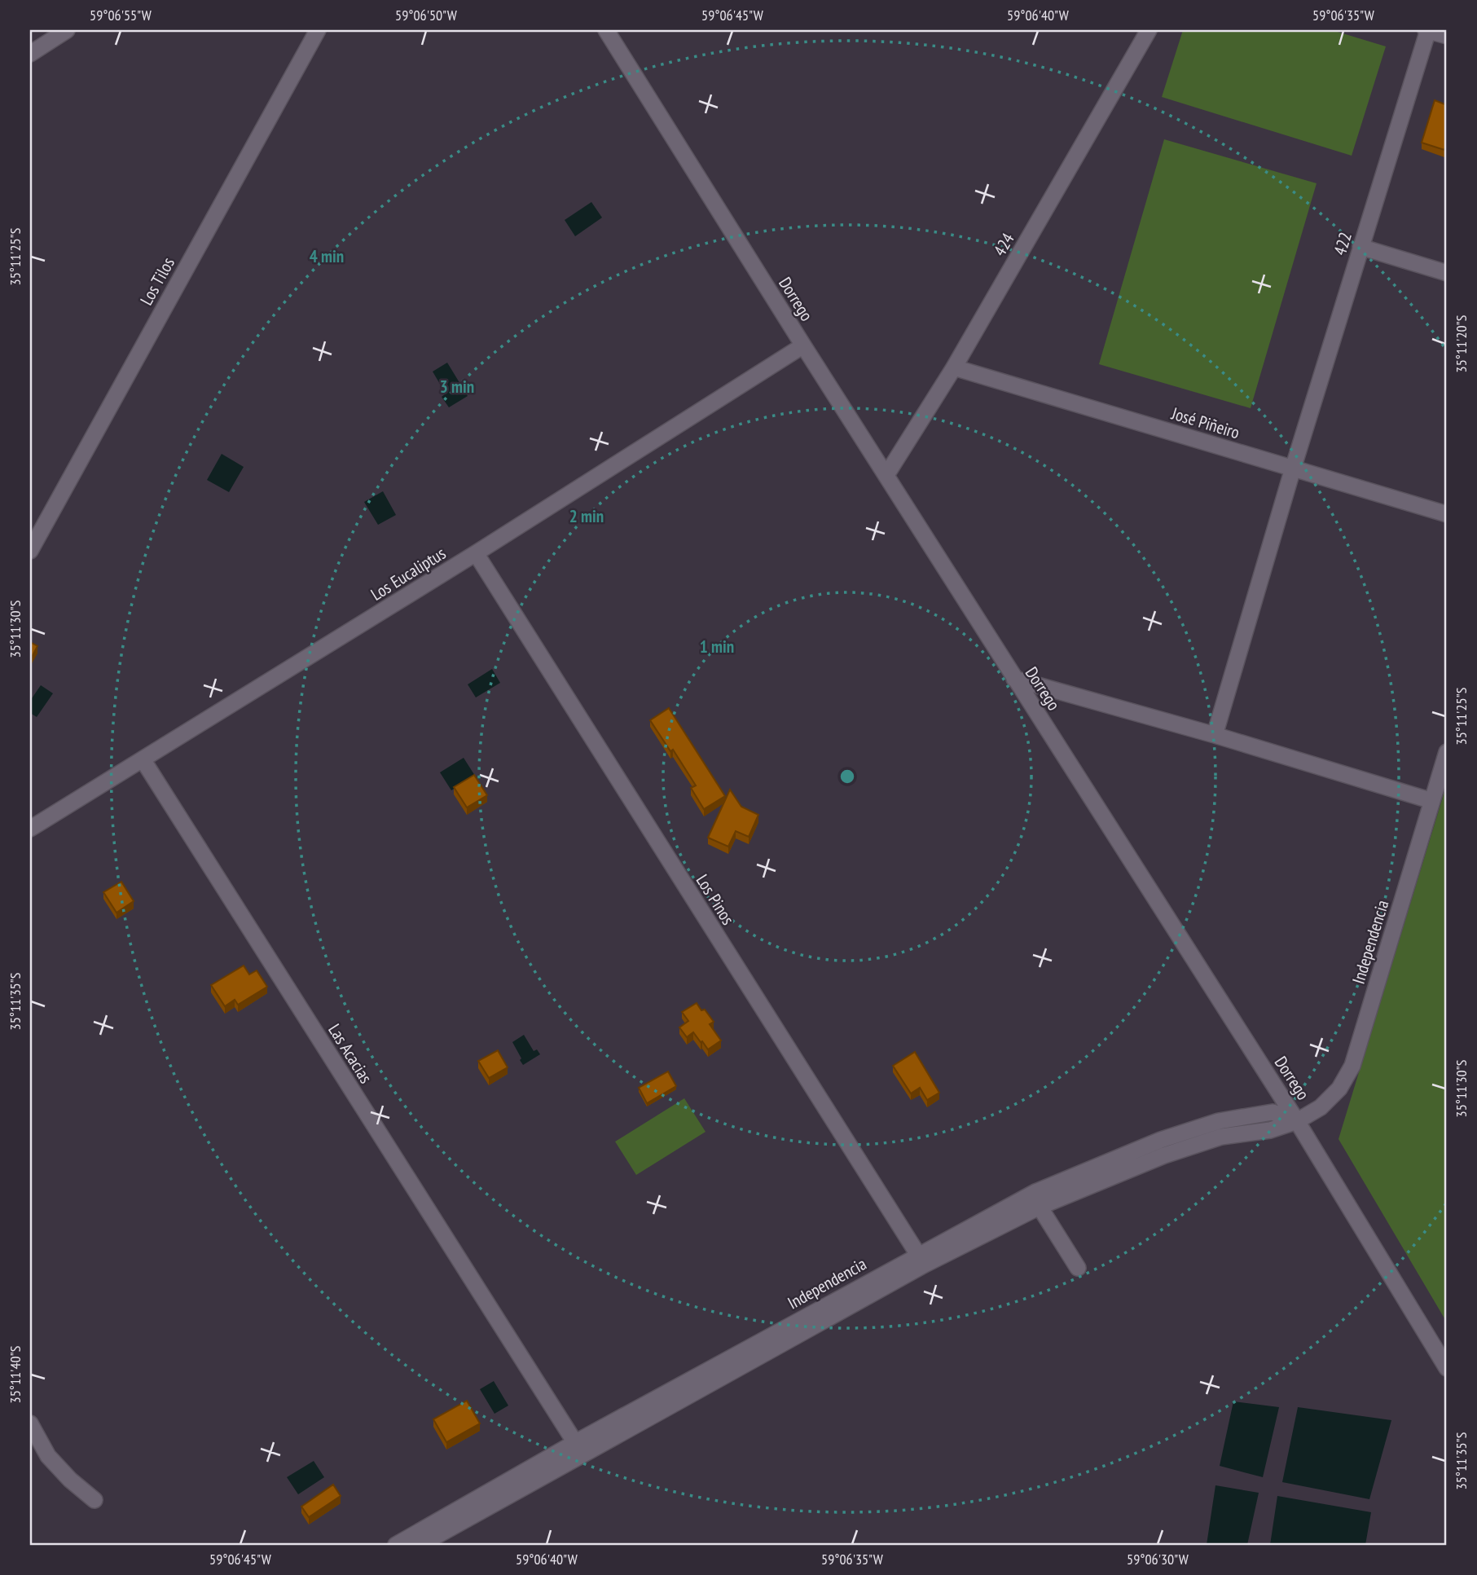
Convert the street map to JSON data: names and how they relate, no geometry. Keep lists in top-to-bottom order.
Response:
{
  "streets": {
    "street": [
      "422",
      "424",
      "Los Tilos",
      "Dorrego",
      "José Piñeiro",
      "Los Eucaliptus",
      "Los Pinos",
      "Independencia",
      "Las Acacias"
    ]
  },
  "crossings": [
    ["422", "José Piñeiro"],
    ["424", "Dorrego"],
    ["424", "José Piñeiro"],
    ["Dorrego", "Los Eucaliptus"],
    ["Dorrego", "Independencia"],
    ["Los Eucaliptus", "Los Pinos"],
    ["Los Eucaliptus", "Las Acacias"],
    ["Los Pinos", "Independencia"],
    ["Independencia", "Las Acacias"]
  ],
  "coordinates": [
    "59°06'55\"W",
    "59°06'50\"W",
    "59°06'45\"W",
    "59°06'40\"W",
    "59°06'35\"W",
    "35°11'25\"S",
    "35°11'20\"S",
    "35°11'30\"S",
    "35°11'35\"S",
    "35°11'40\"S",
    "59°06'30\"W"
  ],
  "rings": [
    "4 min",
    "3 min",
    "2 min",
    "1 min"
  ]
}
